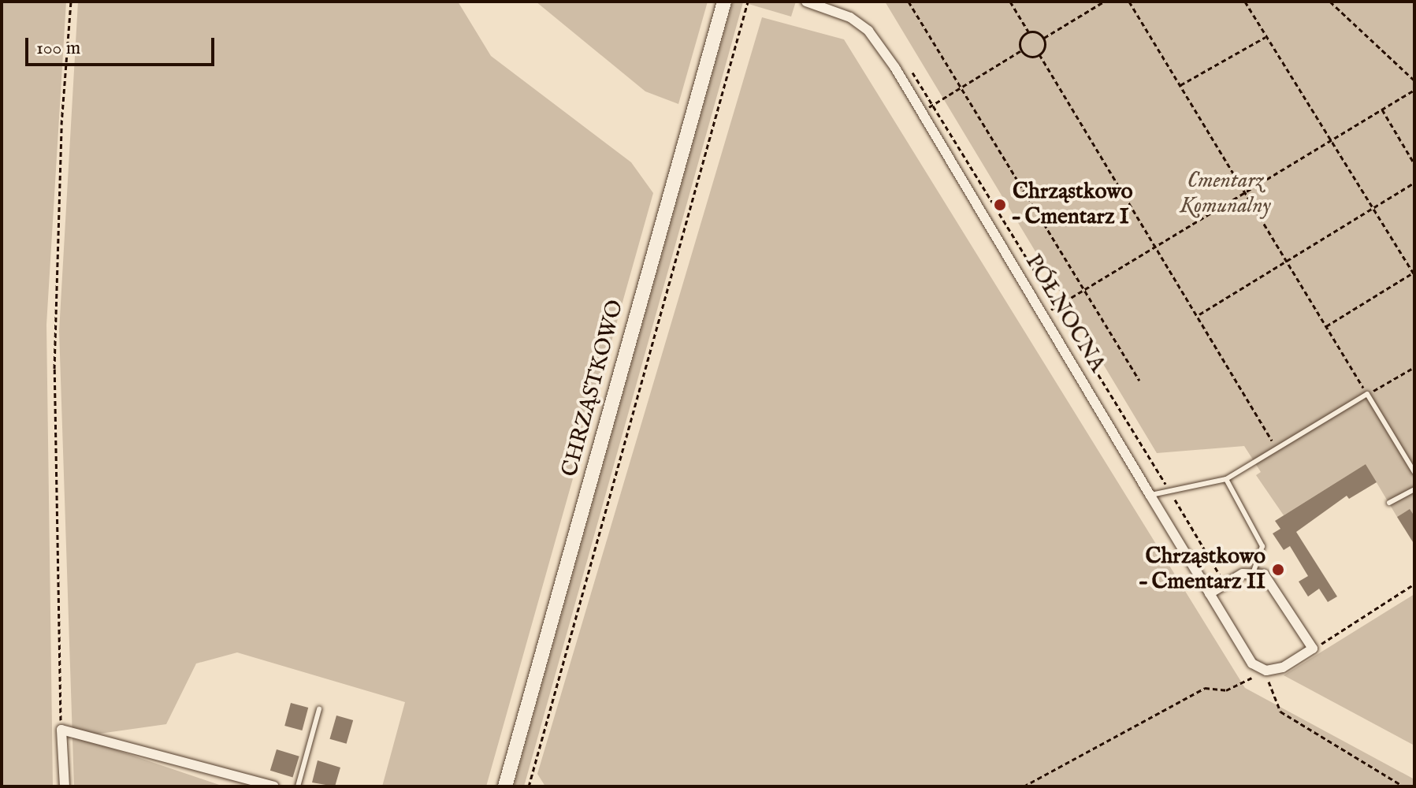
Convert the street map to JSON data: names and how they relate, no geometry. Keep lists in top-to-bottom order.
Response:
{
  "streets": {
    "street": ["PÓŁNOCNA", "CHRZĄSTKOWO"]
  },
  "parks": ["Cmentarz Komunalny"],
  "places": ["Chrząstkowo – Cmentarz I", "Chrząstkowo – Cmentarz II"],
  "scale_bar": "100 m"
}
